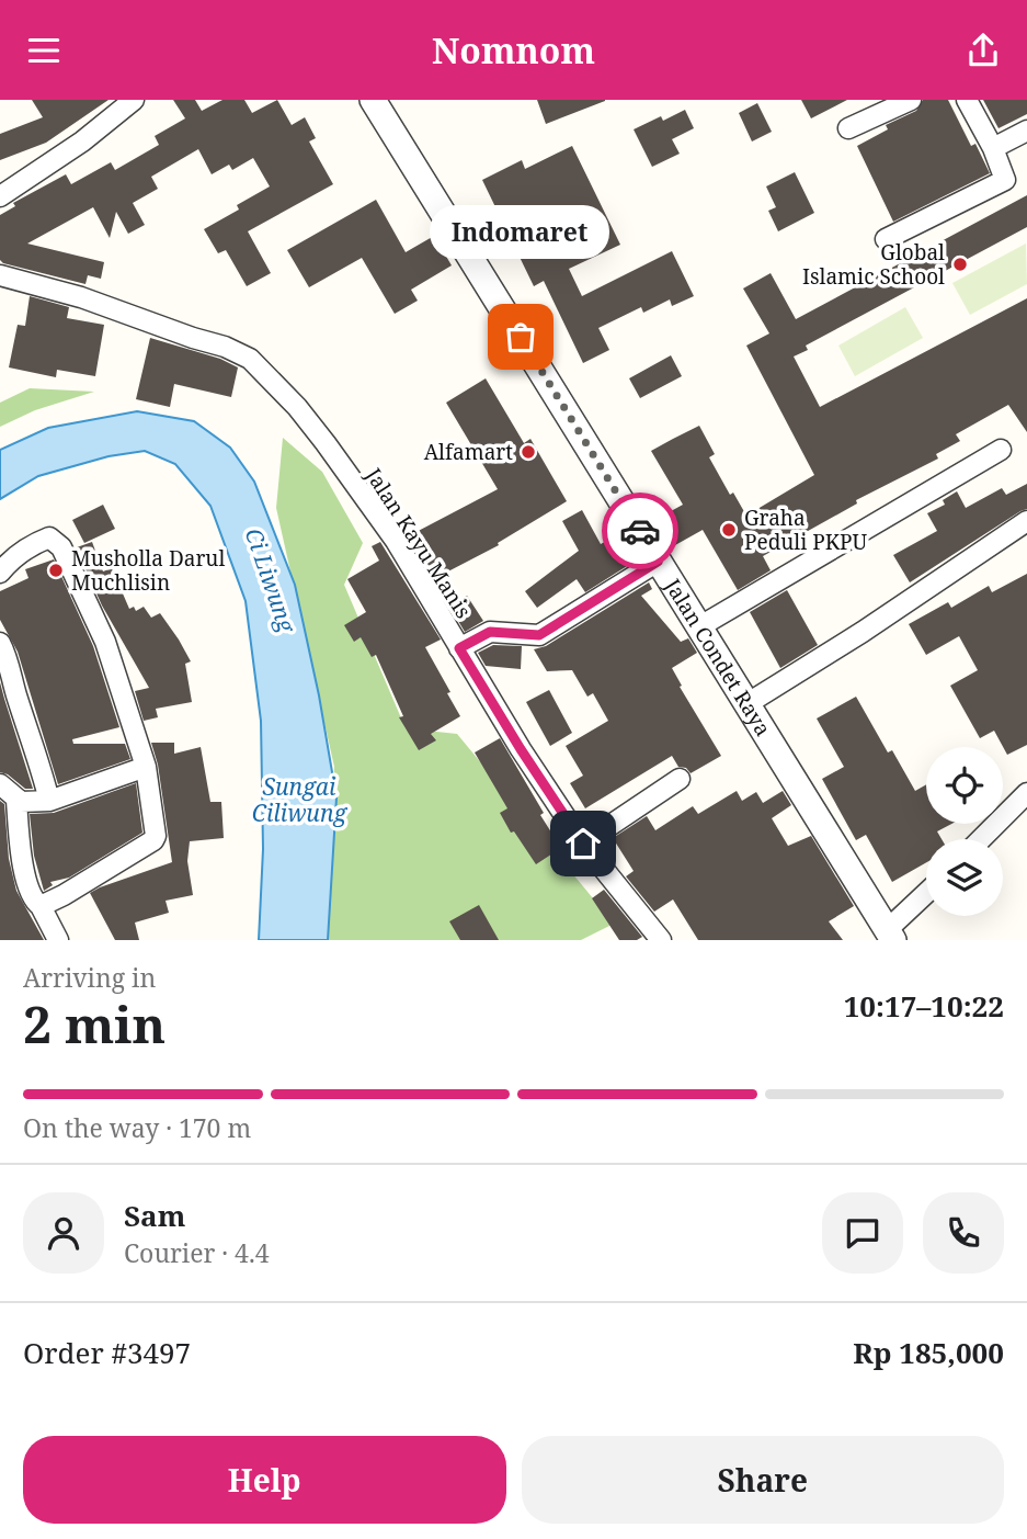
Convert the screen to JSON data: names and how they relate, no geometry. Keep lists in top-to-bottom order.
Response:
{
  "streets": {
    "street": ["Jalan Kayu Manis", "Jalan Condet Raya"]
  },
  "water": ["Ci Liwung", "Sungai Ciliwung"],
  "places": [
    "Global Islamic School",
    "Indomaret",
    "Alfamart",
    "Graha Peduli PKPU",
    "Musholla Darul Muchlisin"
  ],
  "page": {
    "header": "Nomnom",
    "bubble": "Indomaret",
    "heading": ["2 min", "Arriving in", "10:17–10:22"],
    "panel": [
      "Sam",
      "Courier · 4.4",
      "Order #3497",
      "Rp 185,000"
    ],
    "bar": "On the way · 170 m",
    "buttons": ["Help", "Share"]
  }
}
